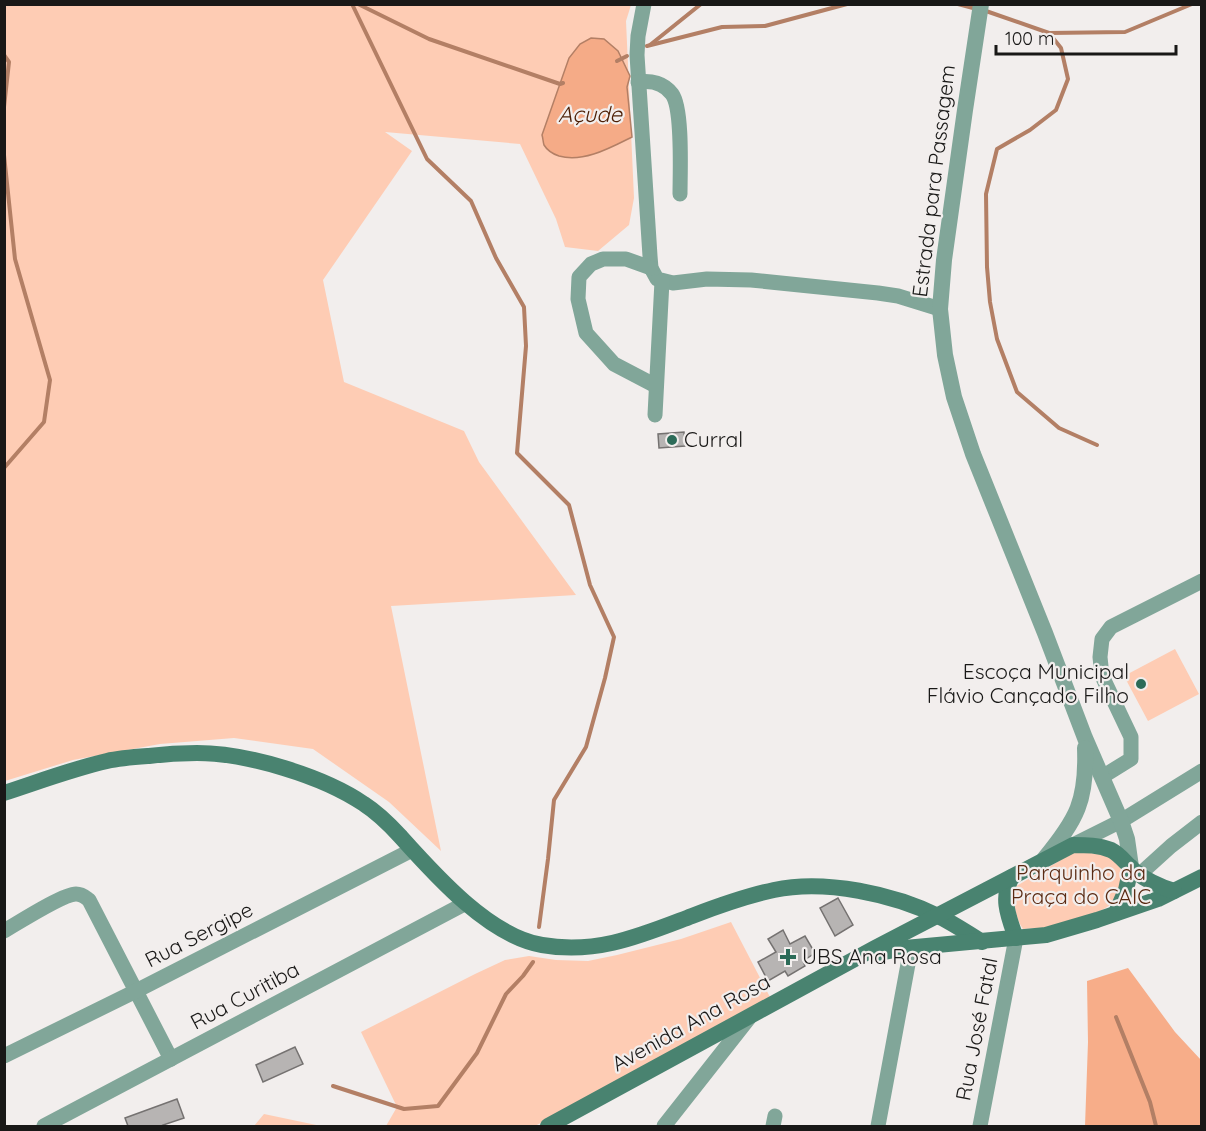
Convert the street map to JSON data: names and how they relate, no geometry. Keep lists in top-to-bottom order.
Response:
{
  "streets": {
    "main road": ["Avenida Ana Rosa"],
    "street": [
      "Estrada para Passagem",
      "Rua Sergipe",
      "Rua Curitiba",
      "Rua José Fatal"
    ]
  },
  "crossings": [
    ["Avenida Ana Rosa", "Rua José Fatal"]
  ],
  "water": ["Açude"],
  "parks": ["Parquinho da Praça do CAIC"],
  "places": {
    "other": ["Curral", "Escoça Municipal Flávio Cançado Filho"],
    "health": ["UBS Ana Rosa"]
  },
  "scale_bar": "100 m"
}
